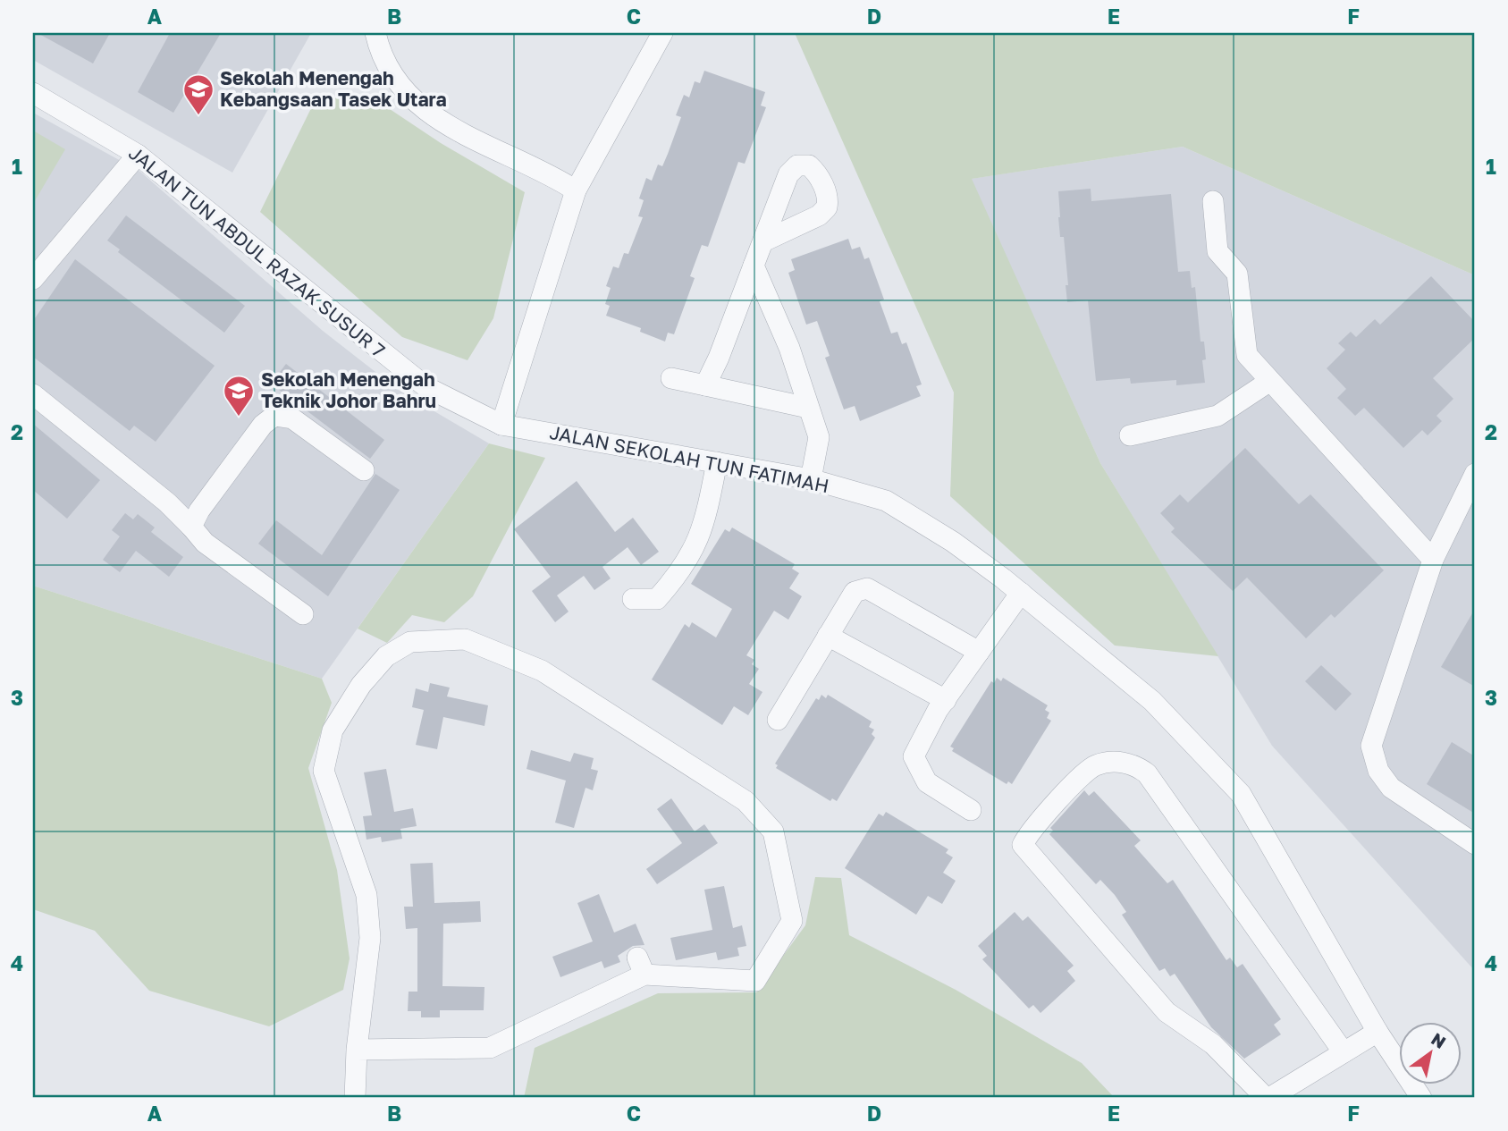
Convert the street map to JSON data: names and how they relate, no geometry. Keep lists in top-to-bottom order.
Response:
{
  "streets": {
    "street": ["JALAN TUN ABDUL RAZAK SUSUR 7", "JALAN SEKOLAH TUN FATIMAH"]
  },
  "crossings": [
    ["JALAN TUN ABDUL RAZAK SUSUR 7", "JALAN SEKOLAH TUN FATIMAH"]
  ],
  "places": {
    "school or university": ["Sekolah Menengah Kebangsaan Tasek Utara", "Sekolah Menengah Teknik Johor Bahru"]
  },
  "north": "top right",
  "grid": {
    "columns": [
      "A",
      "B",
      "C",
      "D",
      "E",
      "F"
    ],
    "rows": [
      "1",
      "2",
      "3",
      "4"
    ]
  }
}
